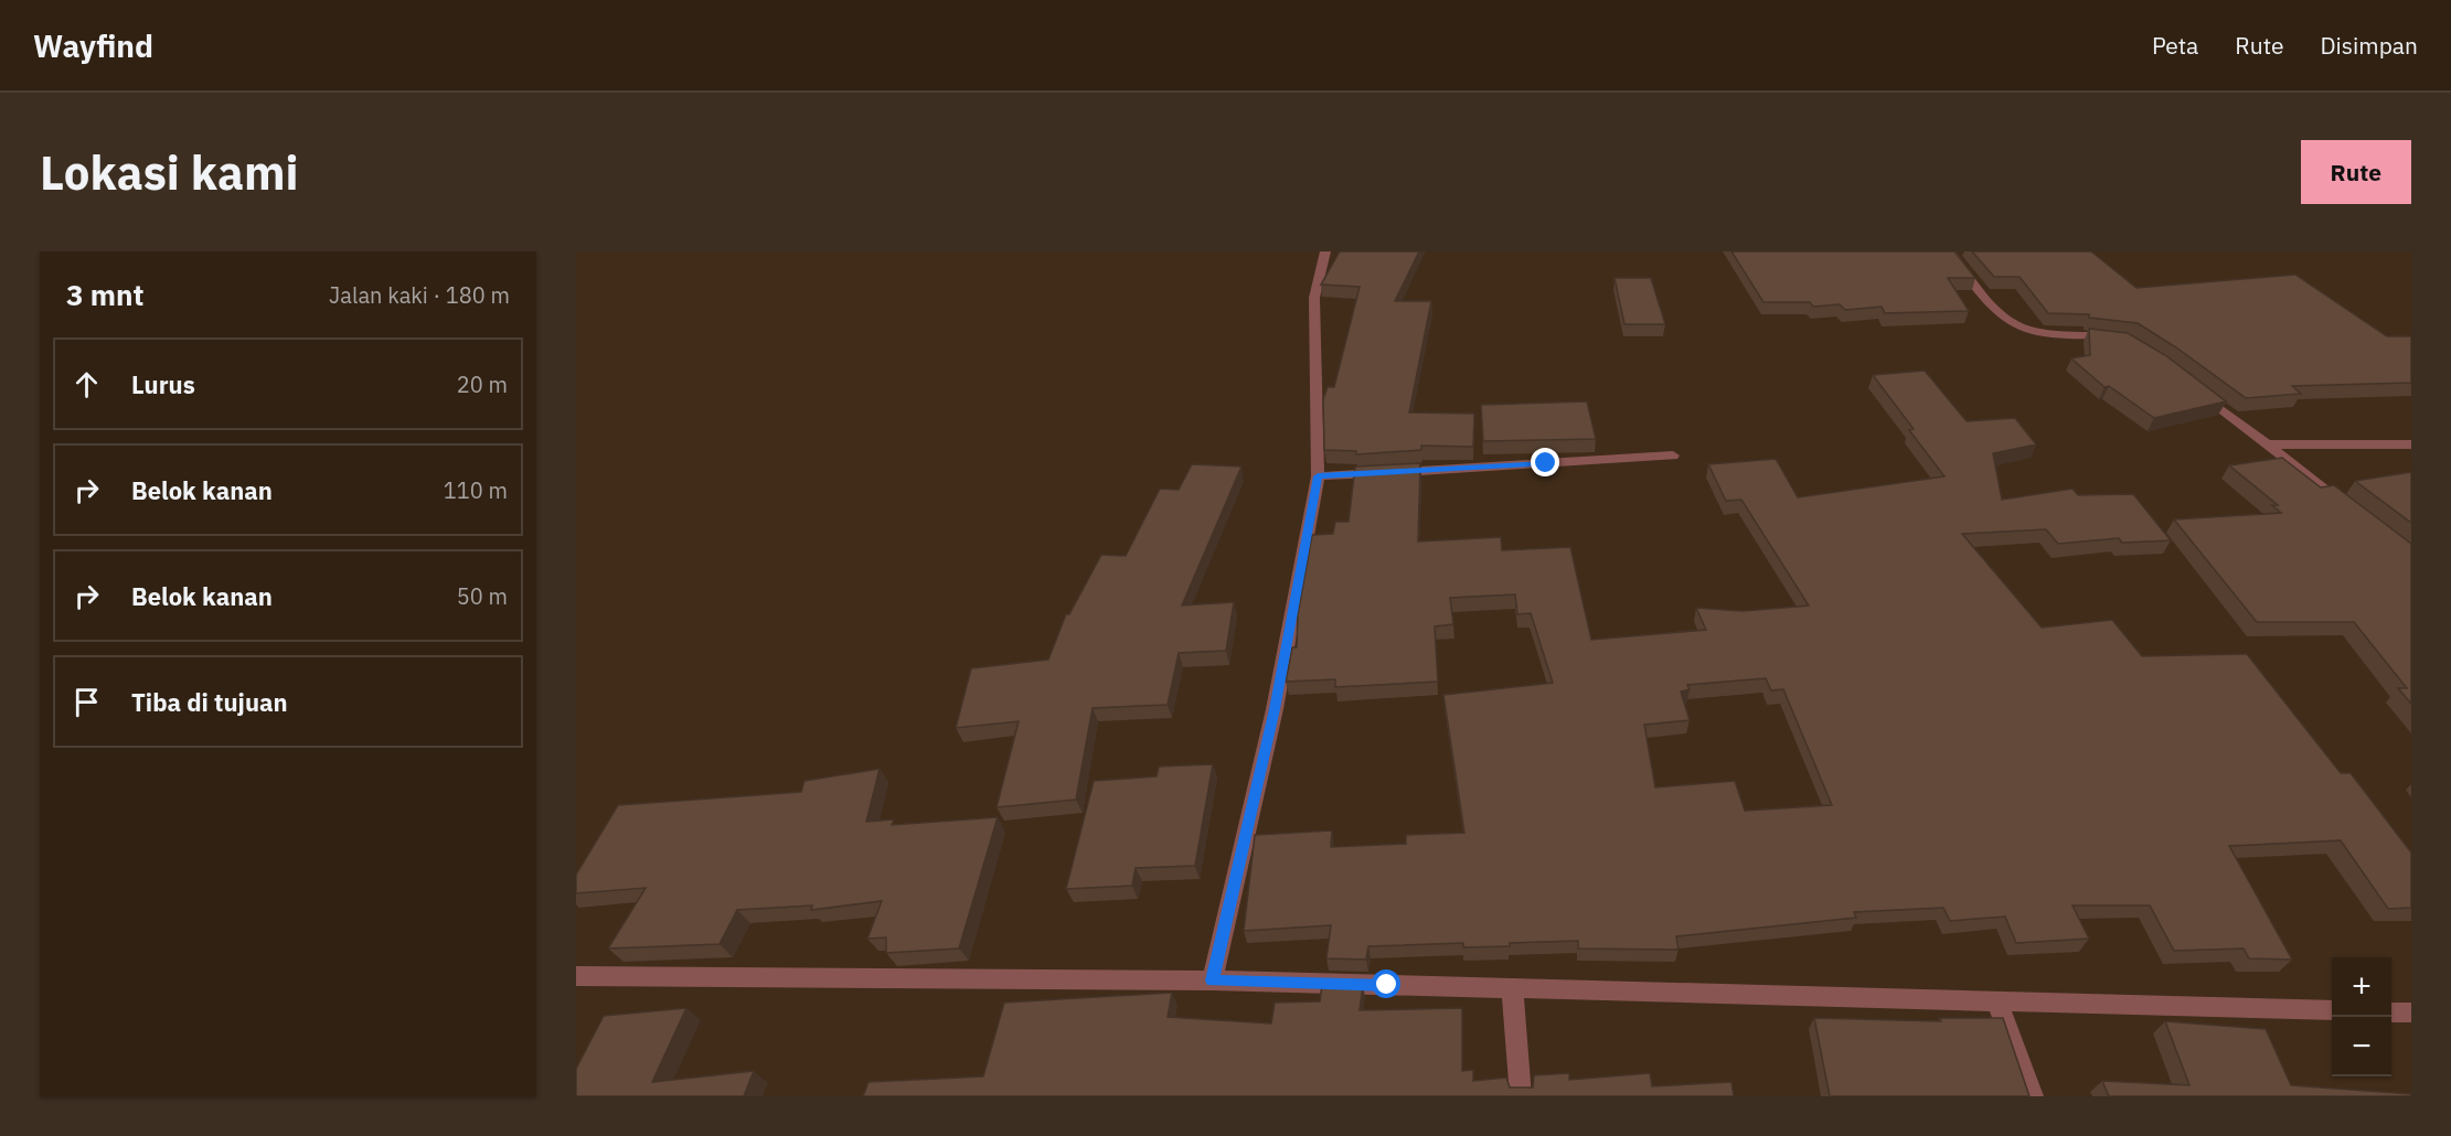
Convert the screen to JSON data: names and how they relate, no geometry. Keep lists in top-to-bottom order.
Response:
{
  "page": {
    "header": "Wayfind",
    "nav": ["Peta", "Rute", "Disimpan"],
    "buttons": "Rute",
    "title": "Lokasi kami",
    "heading": ["3 mnt", "Jalan kaki · 180 m"],
    "list": [
      ["Lurus", "20 m"],
      ["Belok kanan", "110 m"],
      ["Belok kanan", "50 m"],
      "Tiba di tujuan"
    ],
    "map_buttons": ["+", "−"]
  }
}
